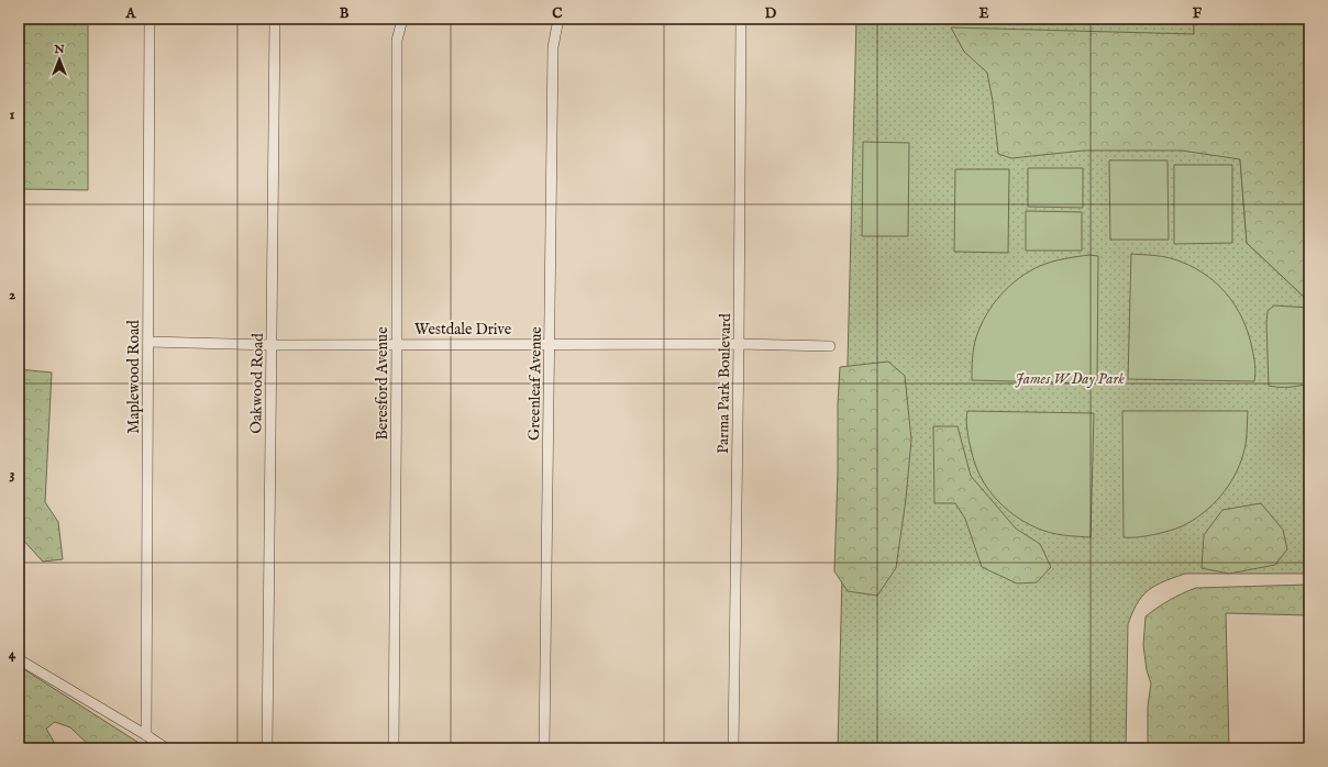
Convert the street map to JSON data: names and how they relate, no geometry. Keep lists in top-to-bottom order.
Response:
{
  "streets": {
    "street": [
      "Westdale Drive",
      "Maplewood Road",
      "Oakwood Road",
      "Beresford Avenue",
      "Greenleaf Avenue",
      "Parma Park Boulevard"
    ]
  },
  "crossings": [
    ["Westdale Drive", "Maplewood Road"],
    ["Westdale Drive", "Oakwood Road"],
    ["Westdale Drive", "Beresford Avenue"],
    ["Westdale Drive", "Greenleaf Avenue"],
    ["Westdale Drive", "Parma Park Boulevard"]
  ],
  "parks": ["James W Day Park"],
  "north": "top",
  "grid": {
    "columns": [
      "A",
      "B",
      "C",
      "D",
      "E",
      "F"
    ],
    "rows": [
      "1",
      "2",
      "3",
      "4"
    ]
  }
}
